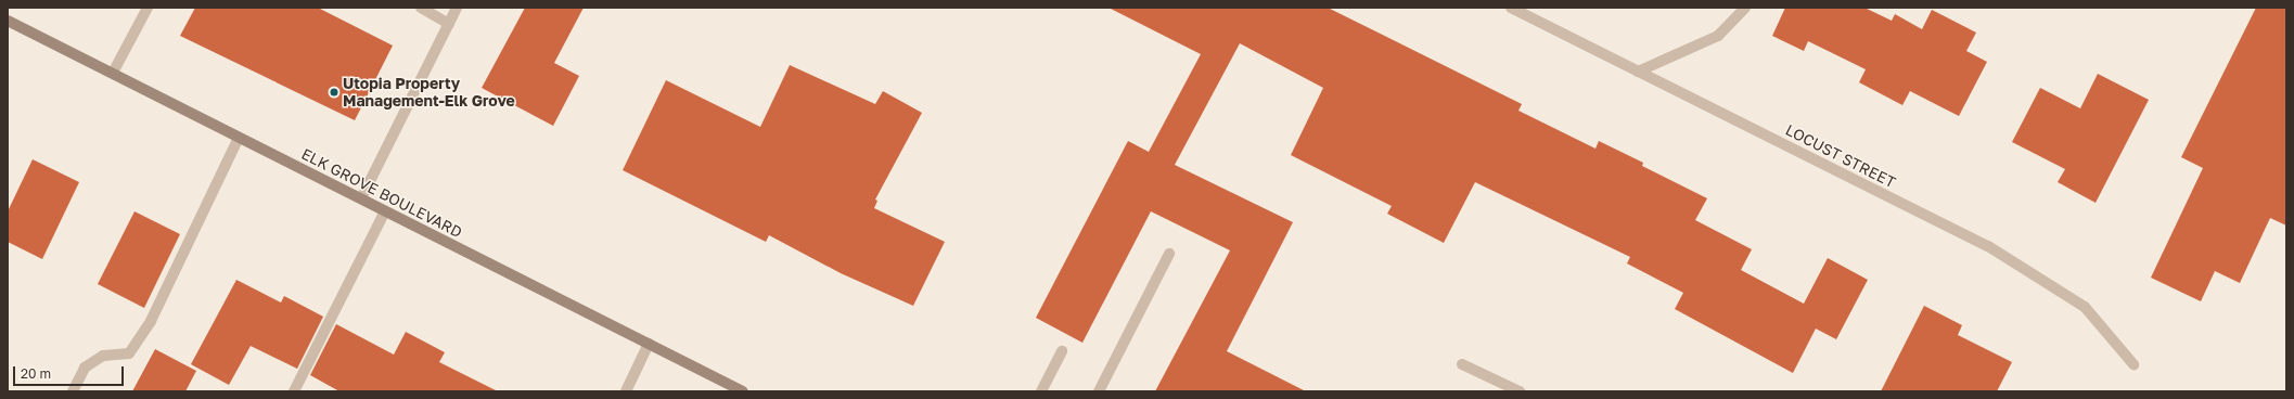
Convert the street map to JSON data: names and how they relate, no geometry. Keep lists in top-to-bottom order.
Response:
{
  "streets": {
    "main road": ["ELK GROVE BOULEVARD"],
    "street": ["LOCUST STREET"]
  },
  "places": ["Utopia Property Management-Elk Grove"],
  "scale_bar": "20 m"
}
